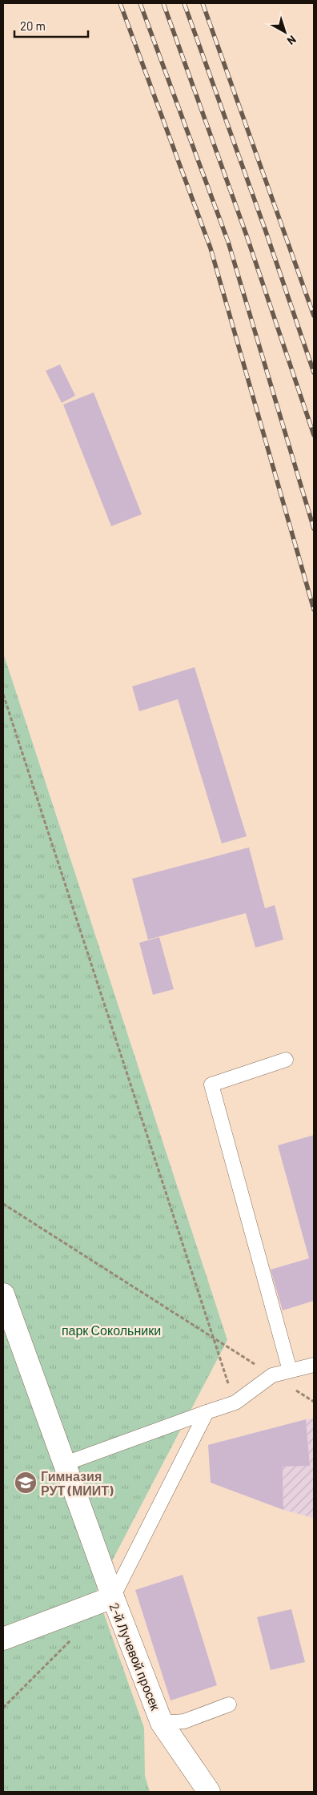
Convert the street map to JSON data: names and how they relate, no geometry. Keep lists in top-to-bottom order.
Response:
{
  "streets": {
    "street": ["2-й Лучевой просек"]
  },
  "parks": ["парк Сокольники"],
  "places": {
    "school or university": ["Гимназия РУТ (МИИТ)"]
  },
  "scale_bar": "20 m",
  "north": "bottom right"
}
